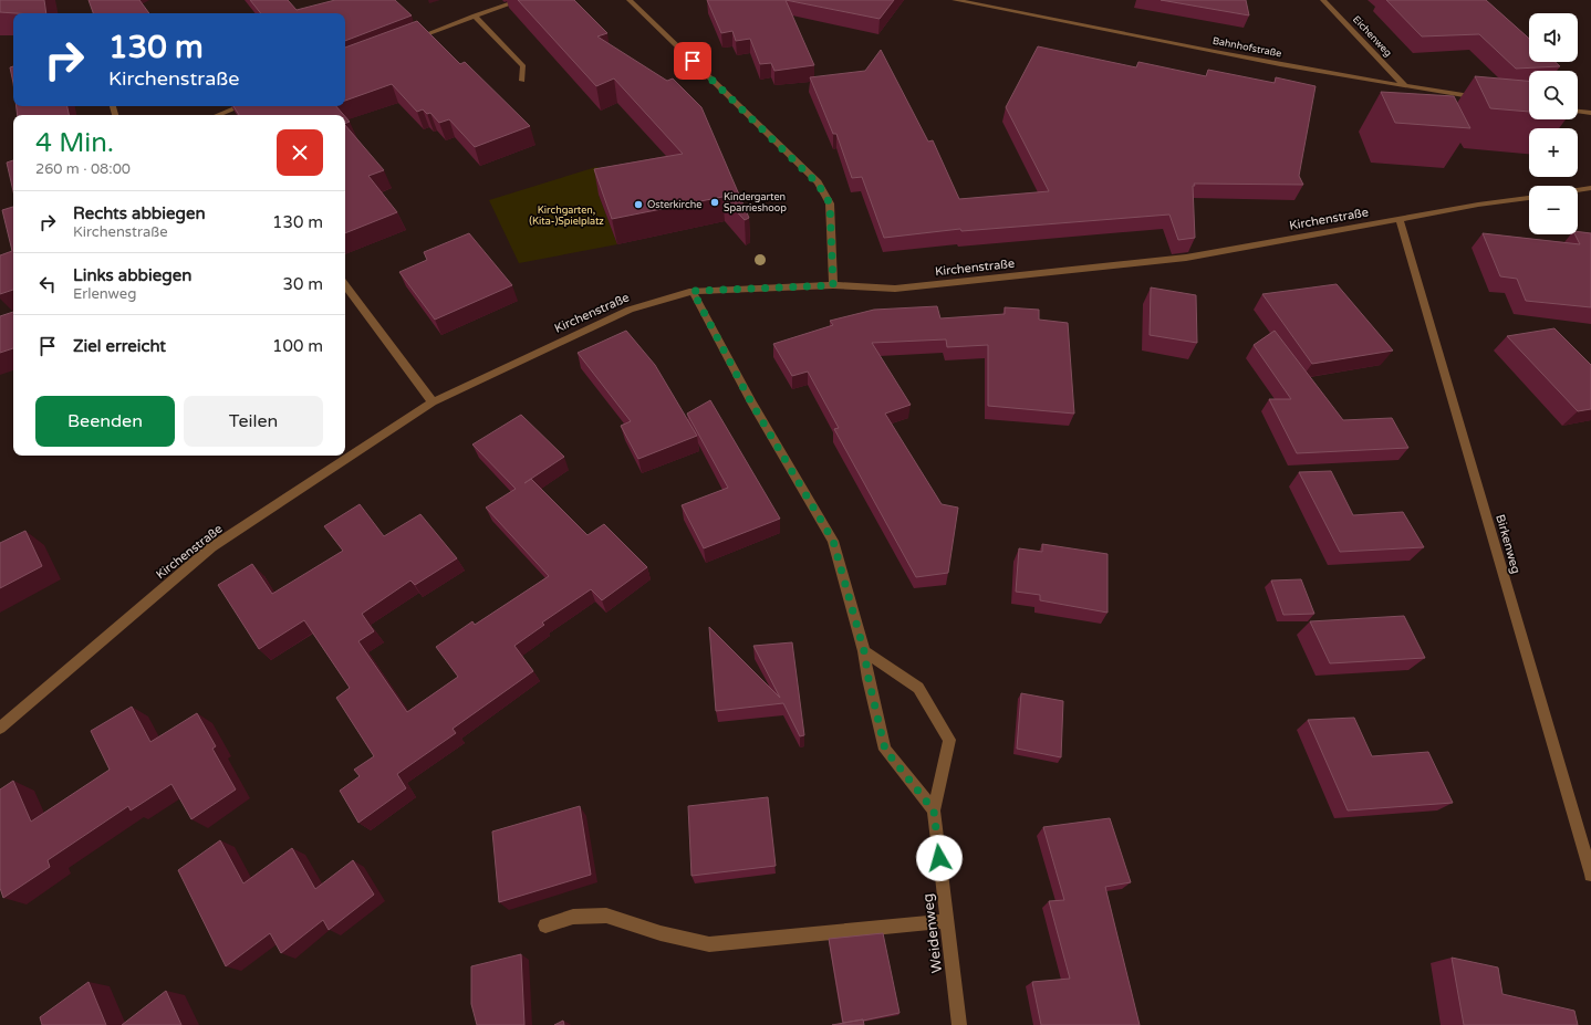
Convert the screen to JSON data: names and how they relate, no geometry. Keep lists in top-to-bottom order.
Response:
{
  "streets": {
    "street": [
      "Eichenweg",
      "Bahnhofstraße",
      "Kirchenstraße",
      "Birkenweg",
      "Weidenweg"
    ]
  },
  "crossings": [
    ["Eichenweg", "Bahnhofstraße"],
    ["Kirchenstraße", "Birkenweg"]
  ],
  "parks": ["Kirchgarten, (Kita-)Spielplatz"],
  "places": ["Kindergarten Sparrieshoop", "Osterkirche"],
  "page": {
    "map_buttons": ["+", "−"],
    "turn": ["130 m", "Kirchenstraße"],
    "heading": ["4 Min.", "260 m · 08:00"],
    "list": [
      {
        "name": "Rechts abbiegen",
        "note": "Kirchenstraße",
        "value": "130 m"
      },
      {
        "name": "Links abbiegen",
        "note": "Erlenweg",
        "value": "30 m"
      },
      {
        "name": "Ziel erreicht",
        "value": "100 m"
      }
    ],
    "buttons": ["Beenden", "Teilen"]
  }
}
